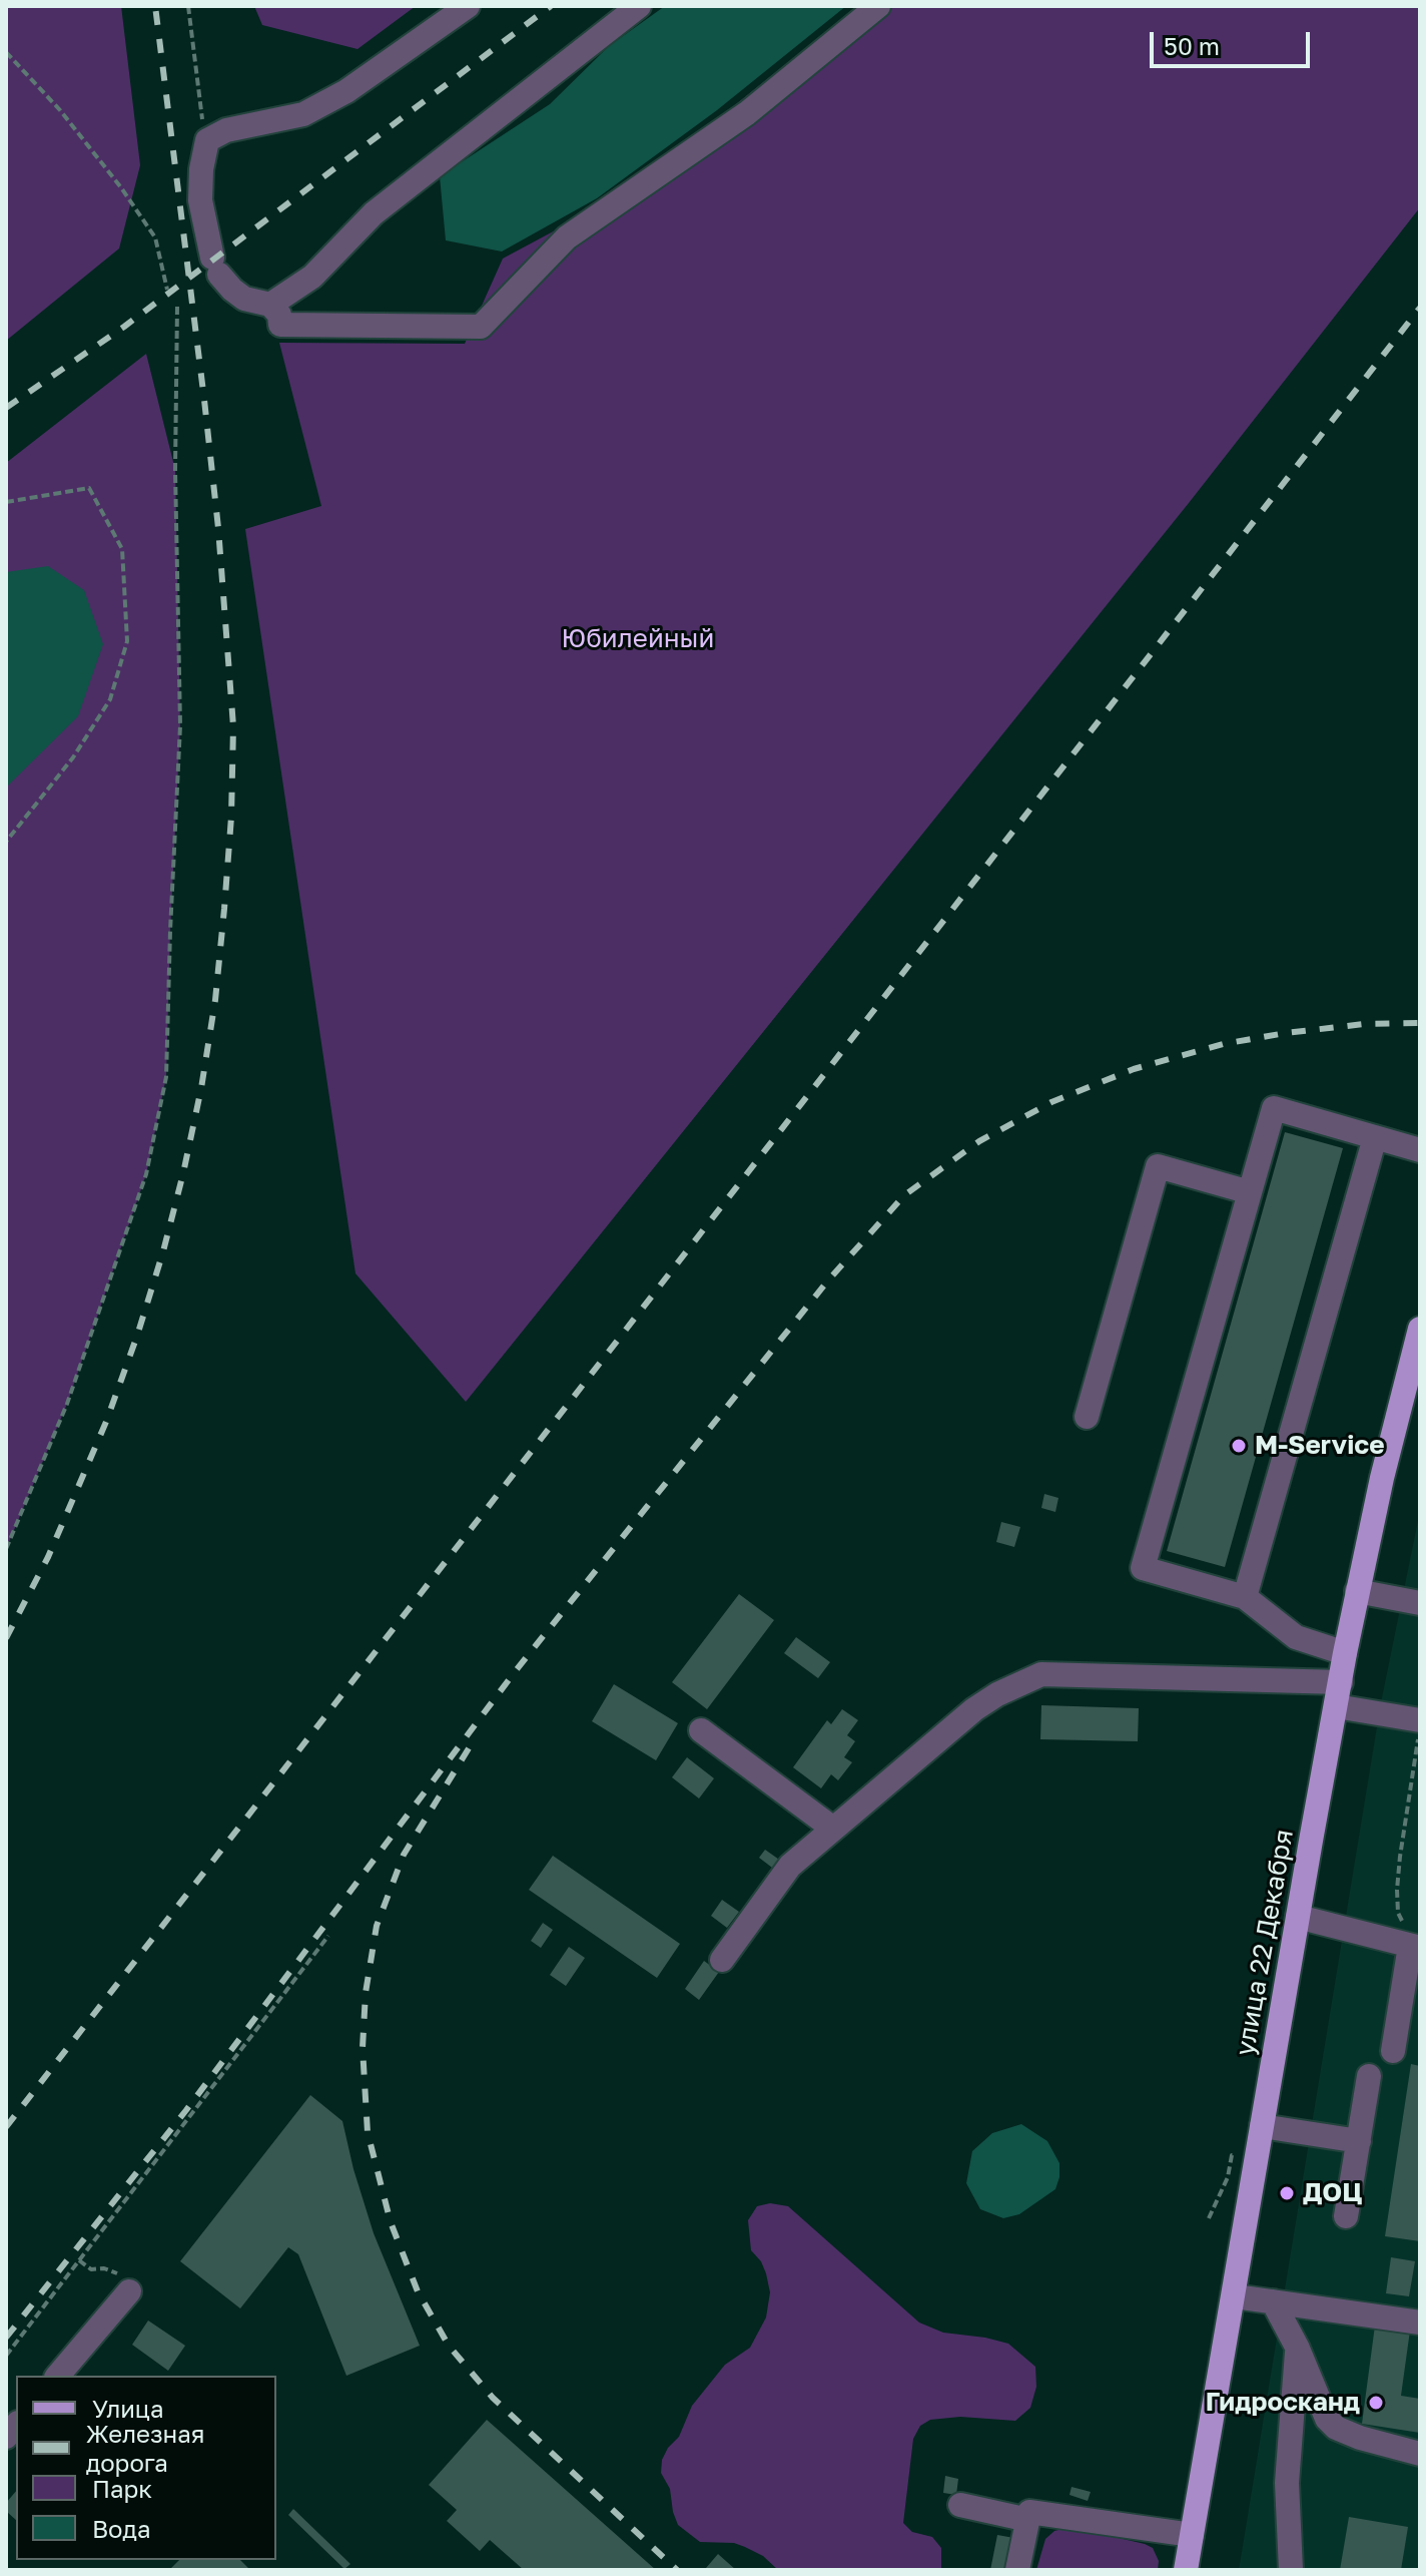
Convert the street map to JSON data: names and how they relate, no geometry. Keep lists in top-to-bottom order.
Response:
{
  "streets": {
    "main road": ["улица 22 Декабря"]
  },
  "parks": ["Юбилейный"],
  "places": ["M-Service", "ДОЦ", "Гидросканд"],
  "legend": [
    "Улица",
    "Железная дорога",
    "Парк",
    "Вода"
  ],
  "scale_bar": "50 m"
}
